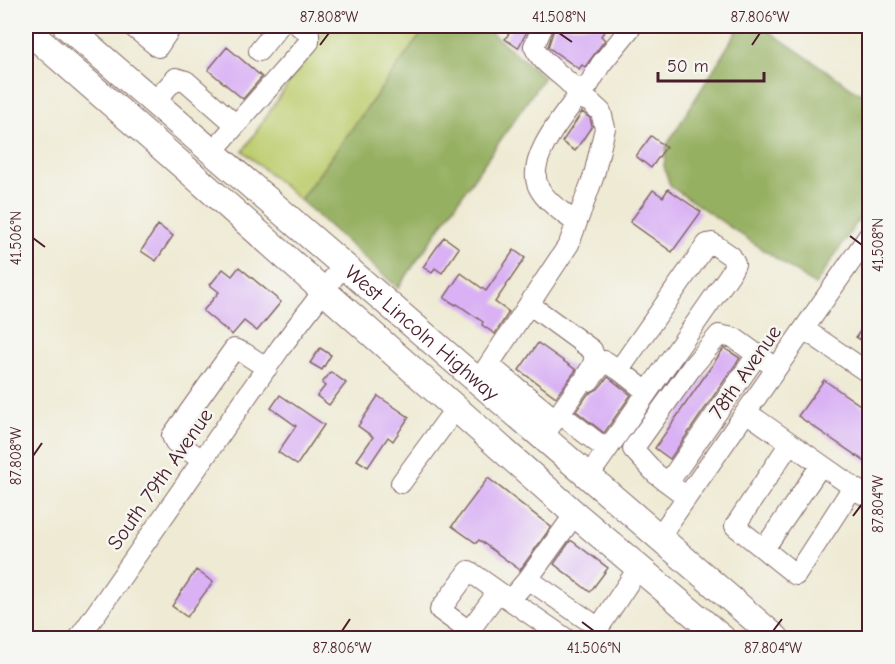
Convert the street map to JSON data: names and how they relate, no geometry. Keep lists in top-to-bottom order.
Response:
{
  "streets": {
    "main road": ["West Lincoln Highway"],
    "street": ["78th Avenue", "South 79th Avenue"]
  },
  "crossings": [
    ["West Lincoln Highway", "78th Avenue"],
    ["West Lincoln Highway", "South 79th Avenue"]
  ],
  "scale_bar": "50 m",
  "coordinates": [
    "87.808°W",
    "41.508°N",
    "87.806°W",
    "41.506°N",
    "87.804°W"
  ]
}
